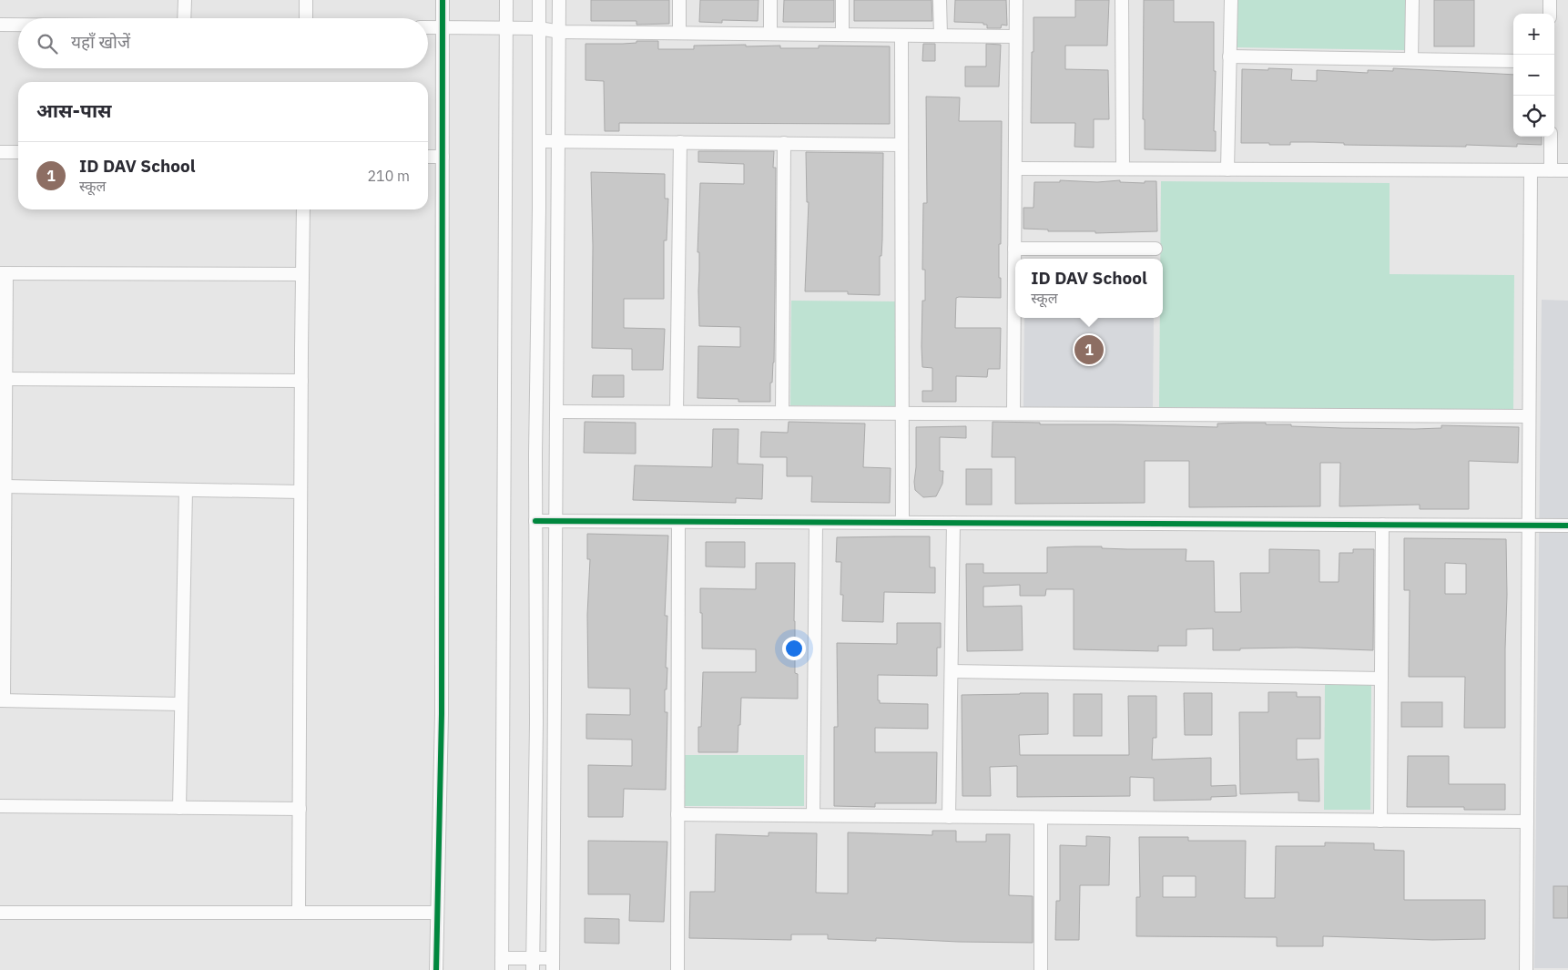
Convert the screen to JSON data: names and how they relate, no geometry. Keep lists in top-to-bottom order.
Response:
{
  "page": {
    "map_buttons": ["+", "−"],
    "search": "यहाँ खोजें",
    "heading": "आस-पास",
    "list": [
      {
        "mark": "1",
        "name": "ID DAV School",
        "note": "स्कूल",
        "value": "210 m"
      }
    ],
    "popup": ["ID DAV School", "स्कूल"],
    "pins": "1"
  }
}
